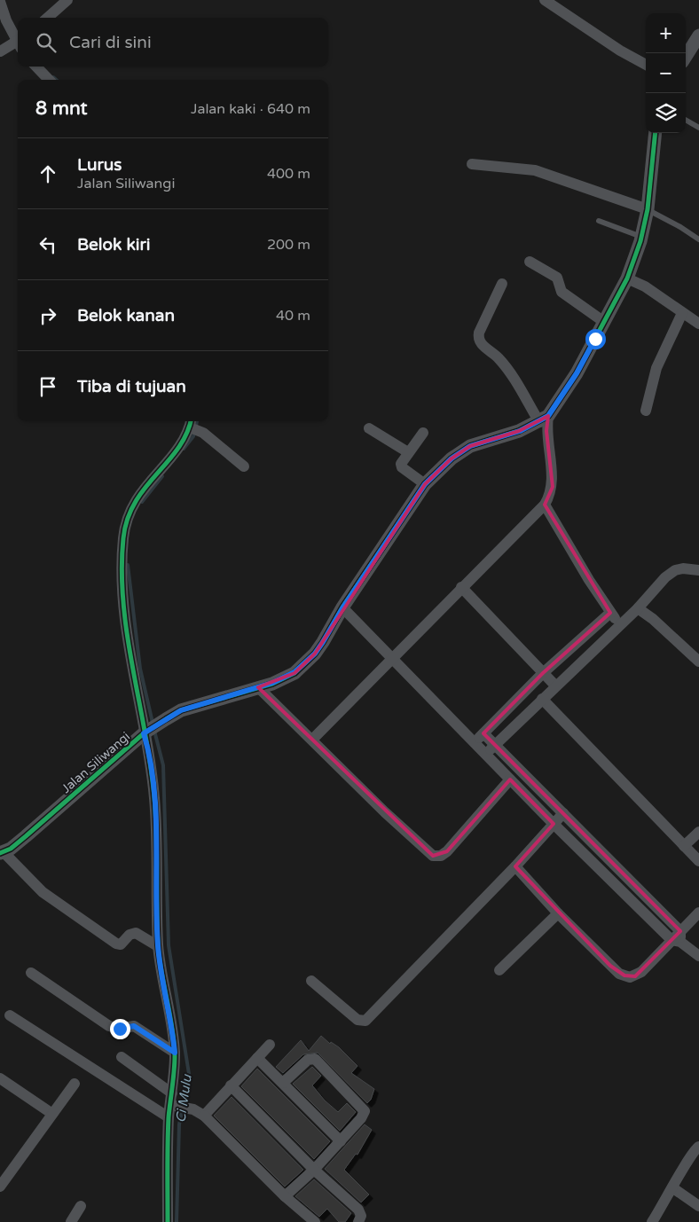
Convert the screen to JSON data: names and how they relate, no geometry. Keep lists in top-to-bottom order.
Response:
{
  "streets": {
    "street": ["Jalan Siliwangi"]
  },
  "water": ["Ci Mulu"],
  "page": {
    "map_buttons": ["+", "−"],
    "search": "Cari di sini",
    "heading": ["8 mnt", "Jalan kaki · 640 m"],
    "list": [
      ["Lurus", "Jalan Siliwangi", "400 m"],
      ["Belok kiri", "200 m"],
      ["Belok kanan", "40 m"],
      "Tiba di tujuan"
    ]
  }
}
